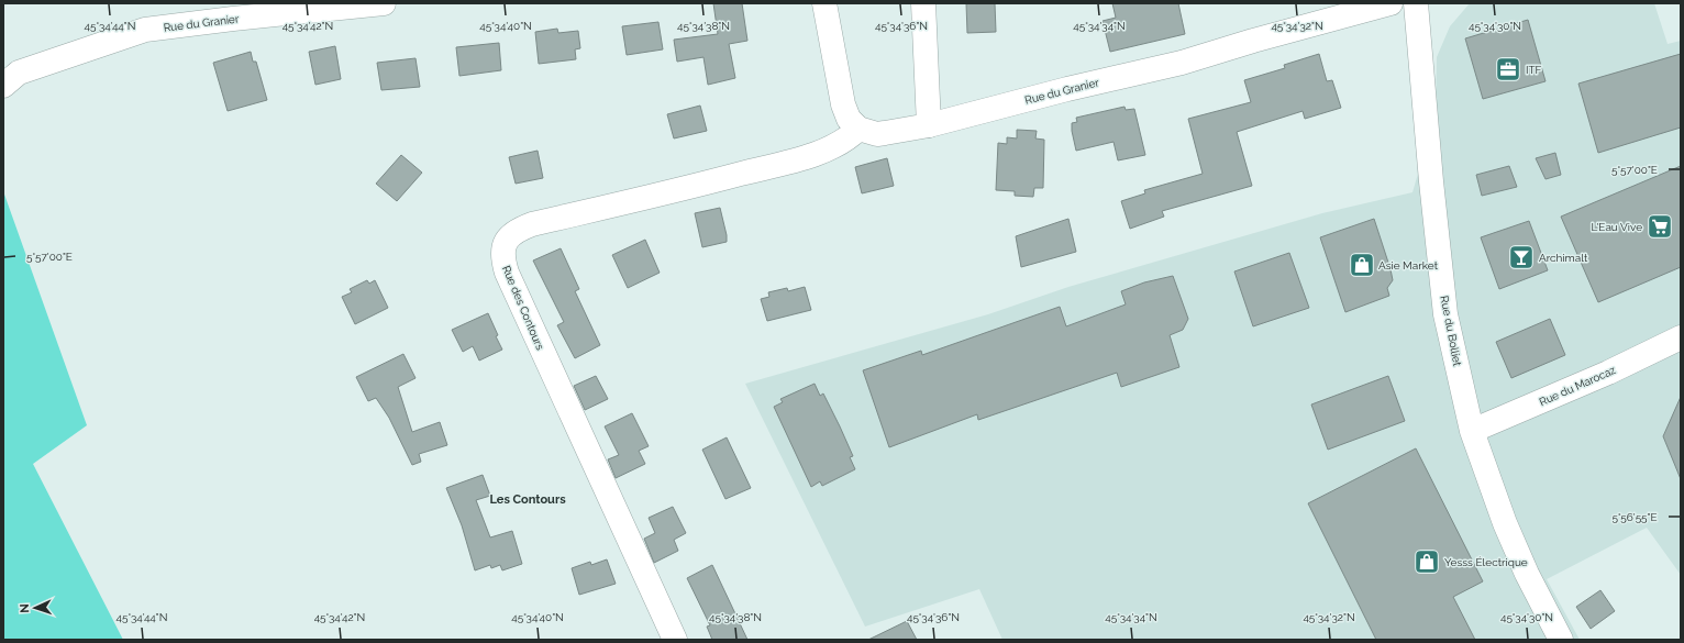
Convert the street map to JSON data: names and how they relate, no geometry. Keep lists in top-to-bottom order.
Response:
{
  "streets": {
    "street": [
      "Rue du Granier",
      "Rue des Contours",
      "Rue du Bolliet",
      "Rue du Marocaz"
    ]
  },
  "crossings": [
    ["Rue du Granier", "Rue des Contours"],
    ["Rue du Bolliet", "Rue du Marocaz"]
  ],
  "districts": ["Les Contours"],
  "places": {
    "office": ["ITF"],
    "supermarket": ["L'Eau Vive"],
    "bar": ["Archimalt"],
    "shop": ["Asie Market", "Yesss Électrique"]
  },
  "north": "left",
  "coordinates": [
    "45°34'44\"N",
    "45°34'42\"N",
    "45°34'40\"N",
    "45°34'38\"N",
    "45°34'36\"N",
    "45°34'34\"N",
    "45°34'32\"N",
    "45°34'30\"N",
    "5°57'00\"E",
    "5°56'55\"E"
  ]
}
